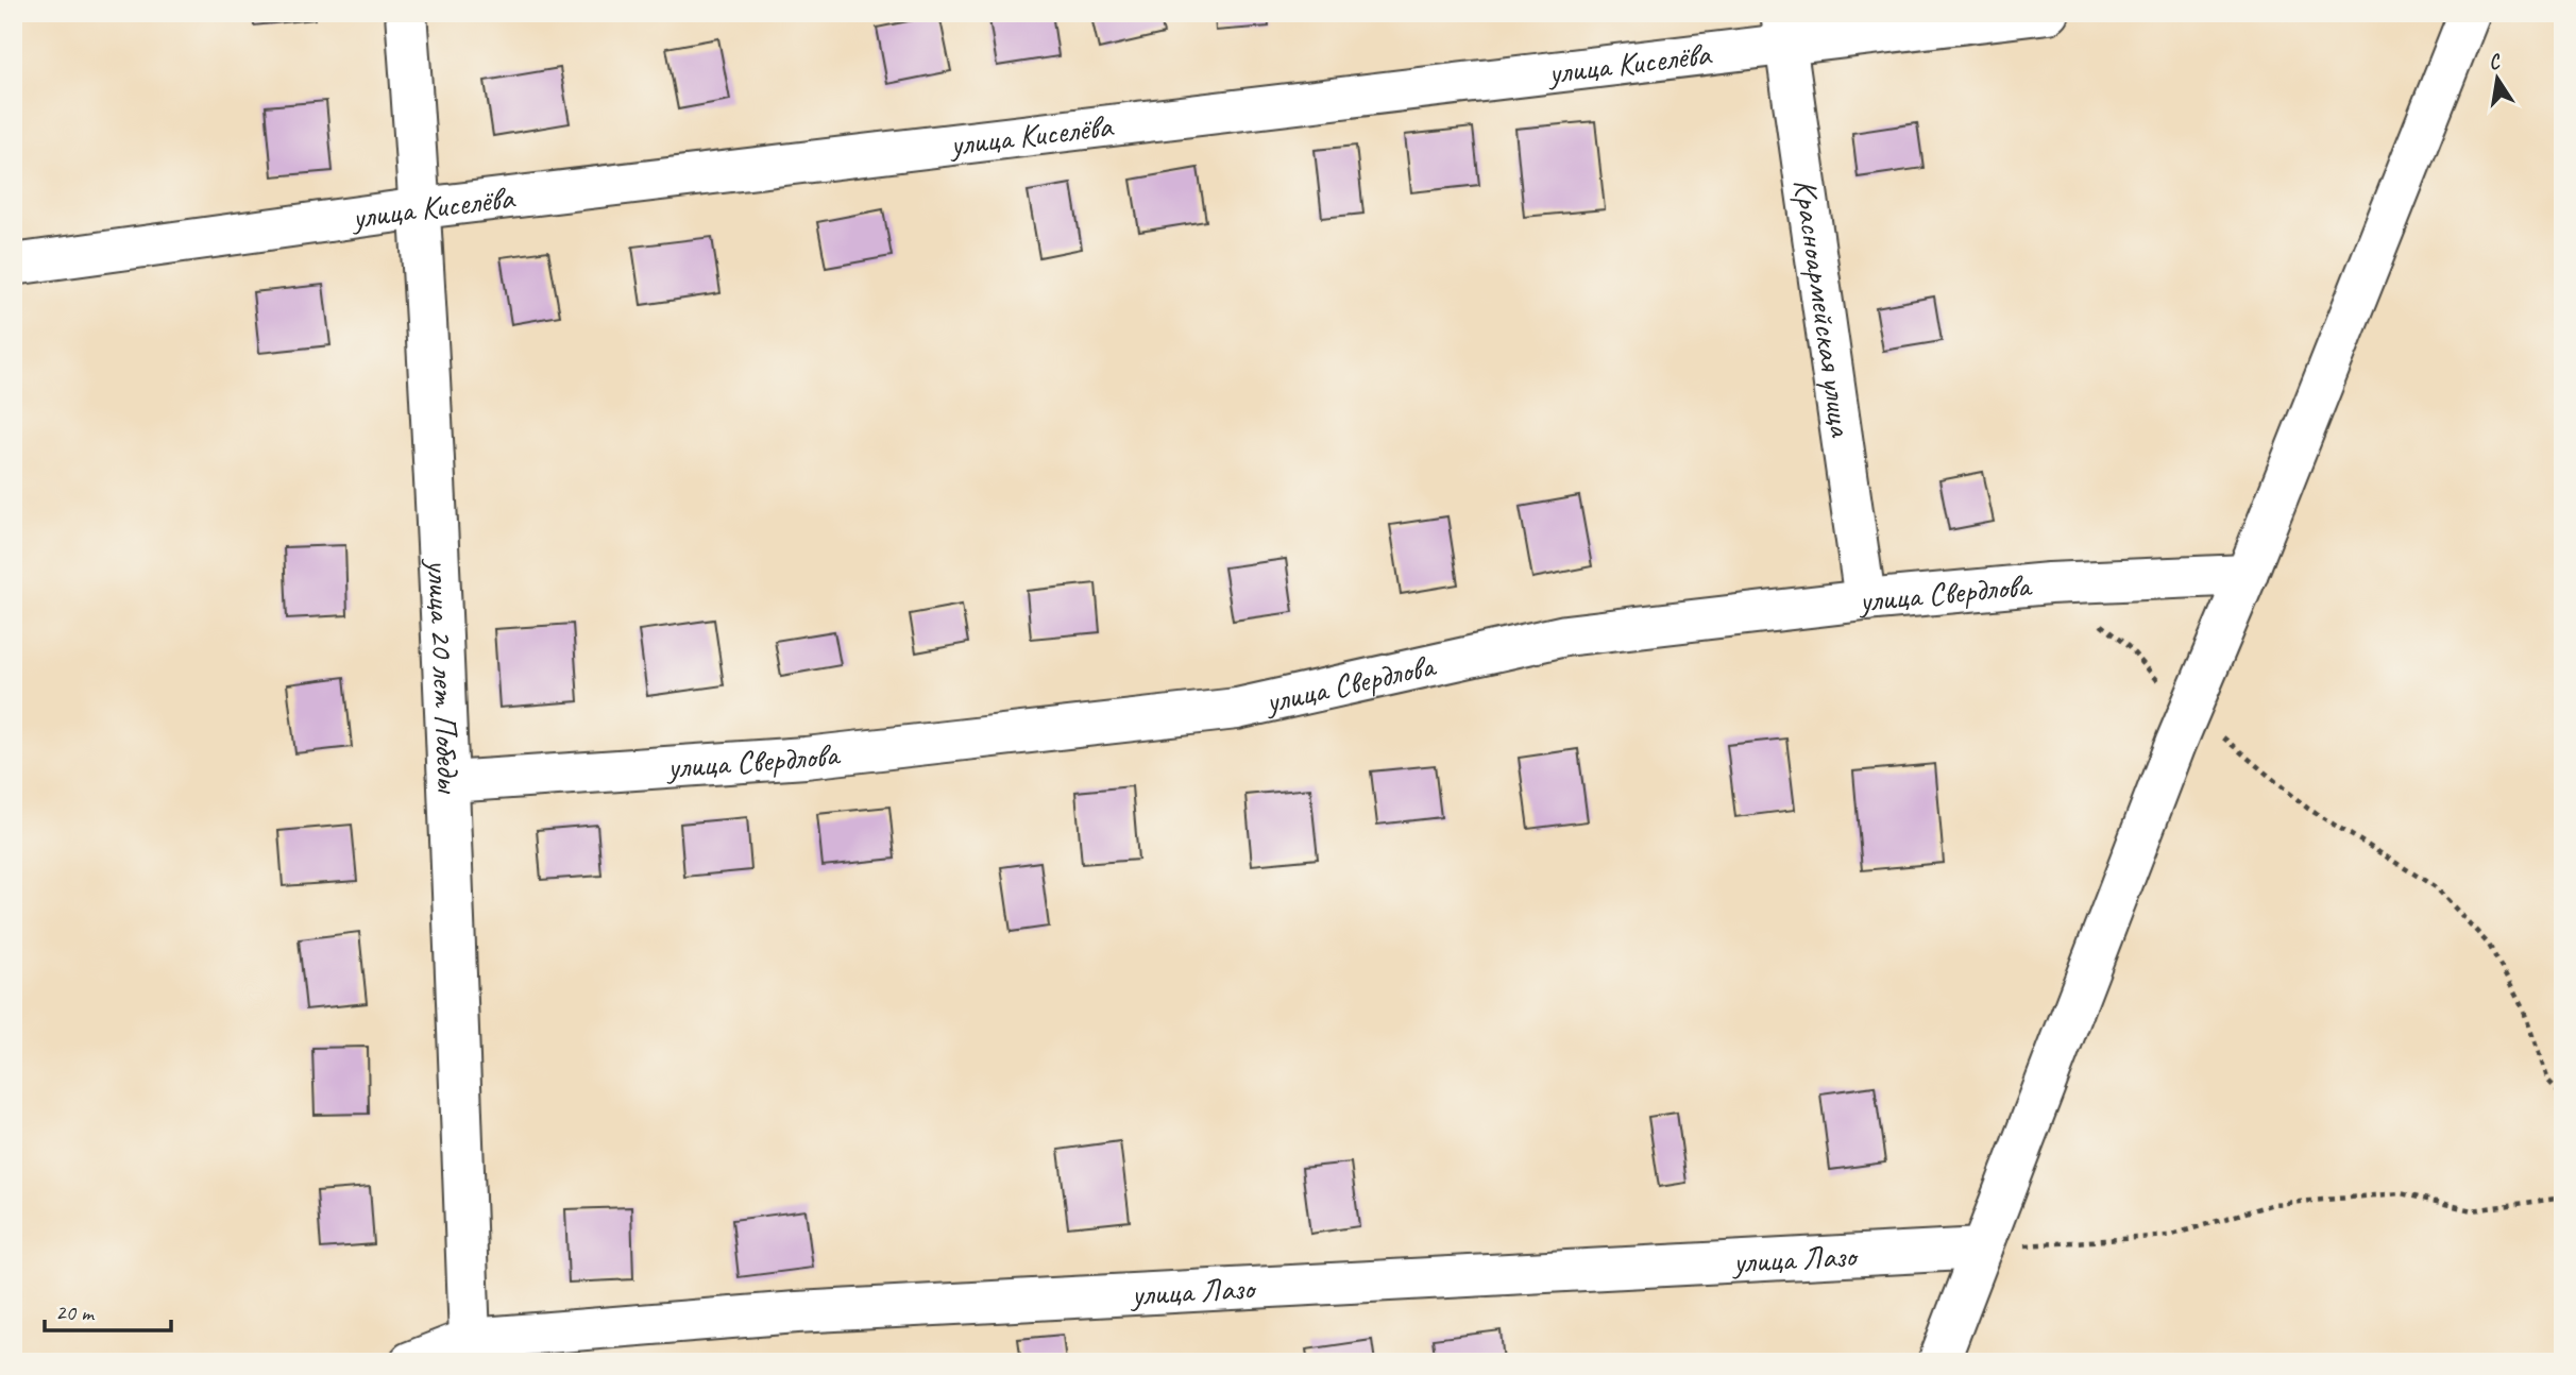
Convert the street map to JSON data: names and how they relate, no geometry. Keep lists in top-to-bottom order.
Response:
{
  "streets": {
    "street": [
      "улица Киселёва",
      "Красноармейская улица",
      "улица Свердлова",
      "улица 20 лет Победы",
      "улица Лазо"
    ]
  },
  "crossings": [
    ["улица Киселёва", "Красноармейская улица"],
    ["улица Киселёва", "улица 20 лет Победы"],
    ["Красноармейская улица", "улица Свердлова"],
    ["улица Свердлова", "улица 20 лет Победы"],
    ["улица 20 лет Победы", "улица Лазо"]
  ],
  "scale_bar": "20 m",
  "north": "top"
}
